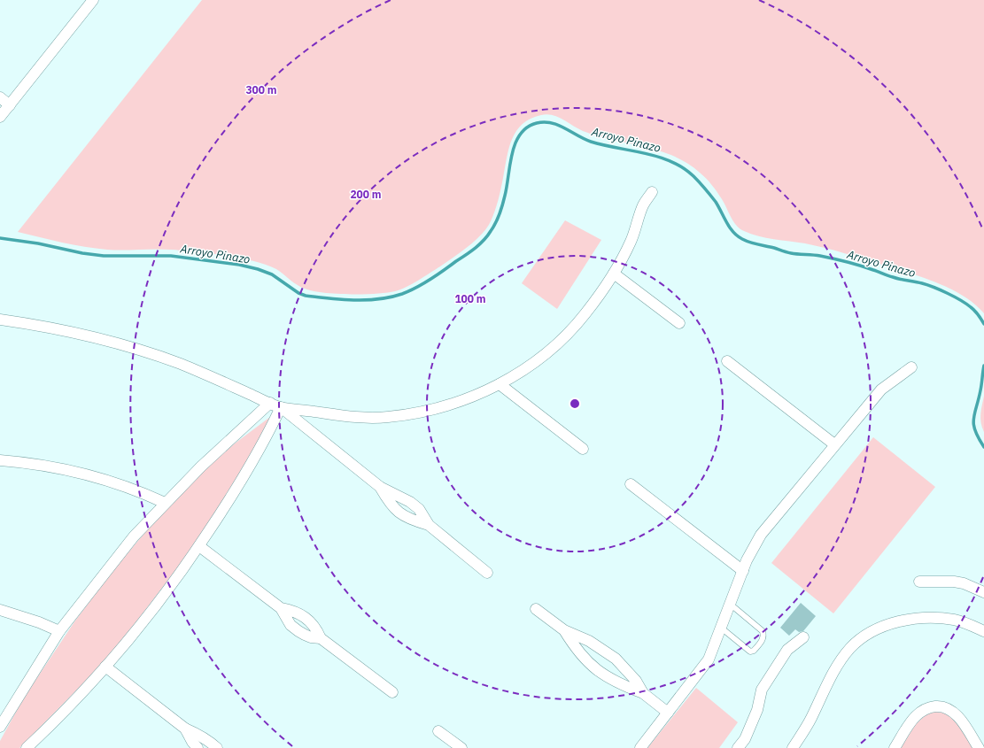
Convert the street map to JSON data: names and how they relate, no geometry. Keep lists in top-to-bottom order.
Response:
{
  "water": ["Arroyo Pinazo"],
  "rings": ["300 m", "200 m", "100 m"]
}
